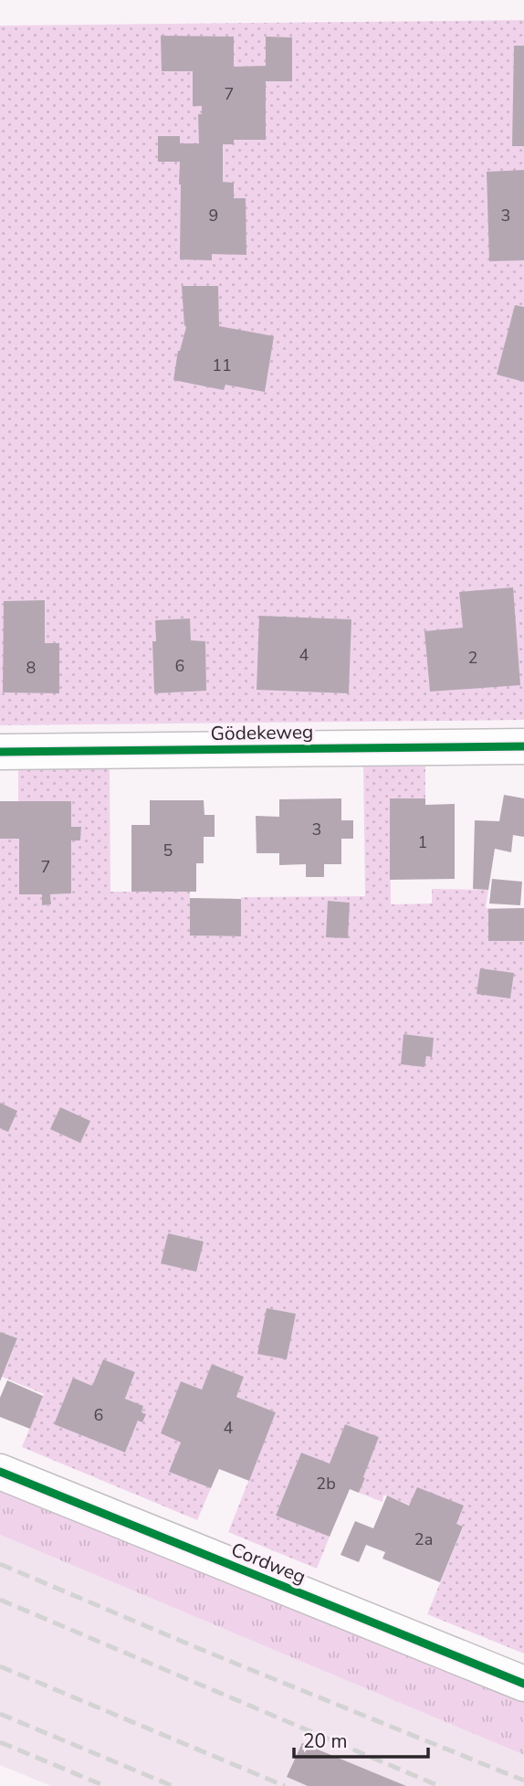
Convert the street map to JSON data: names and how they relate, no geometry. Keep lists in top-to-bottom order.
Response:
{
  "streets": {
    "street": ["Gödekeweg", "Cordweg"]
  },
  "house_numbers": [
    "7",
    "9",
    "3",
    "11",
    "4",
    "2",
    "6",
    "8",
    "3",
    "1",
    "5",
    "7",
    "6",
    "4",
    "2b",
    "2a"
  ],
  "scale_bar": "20 m"
}
